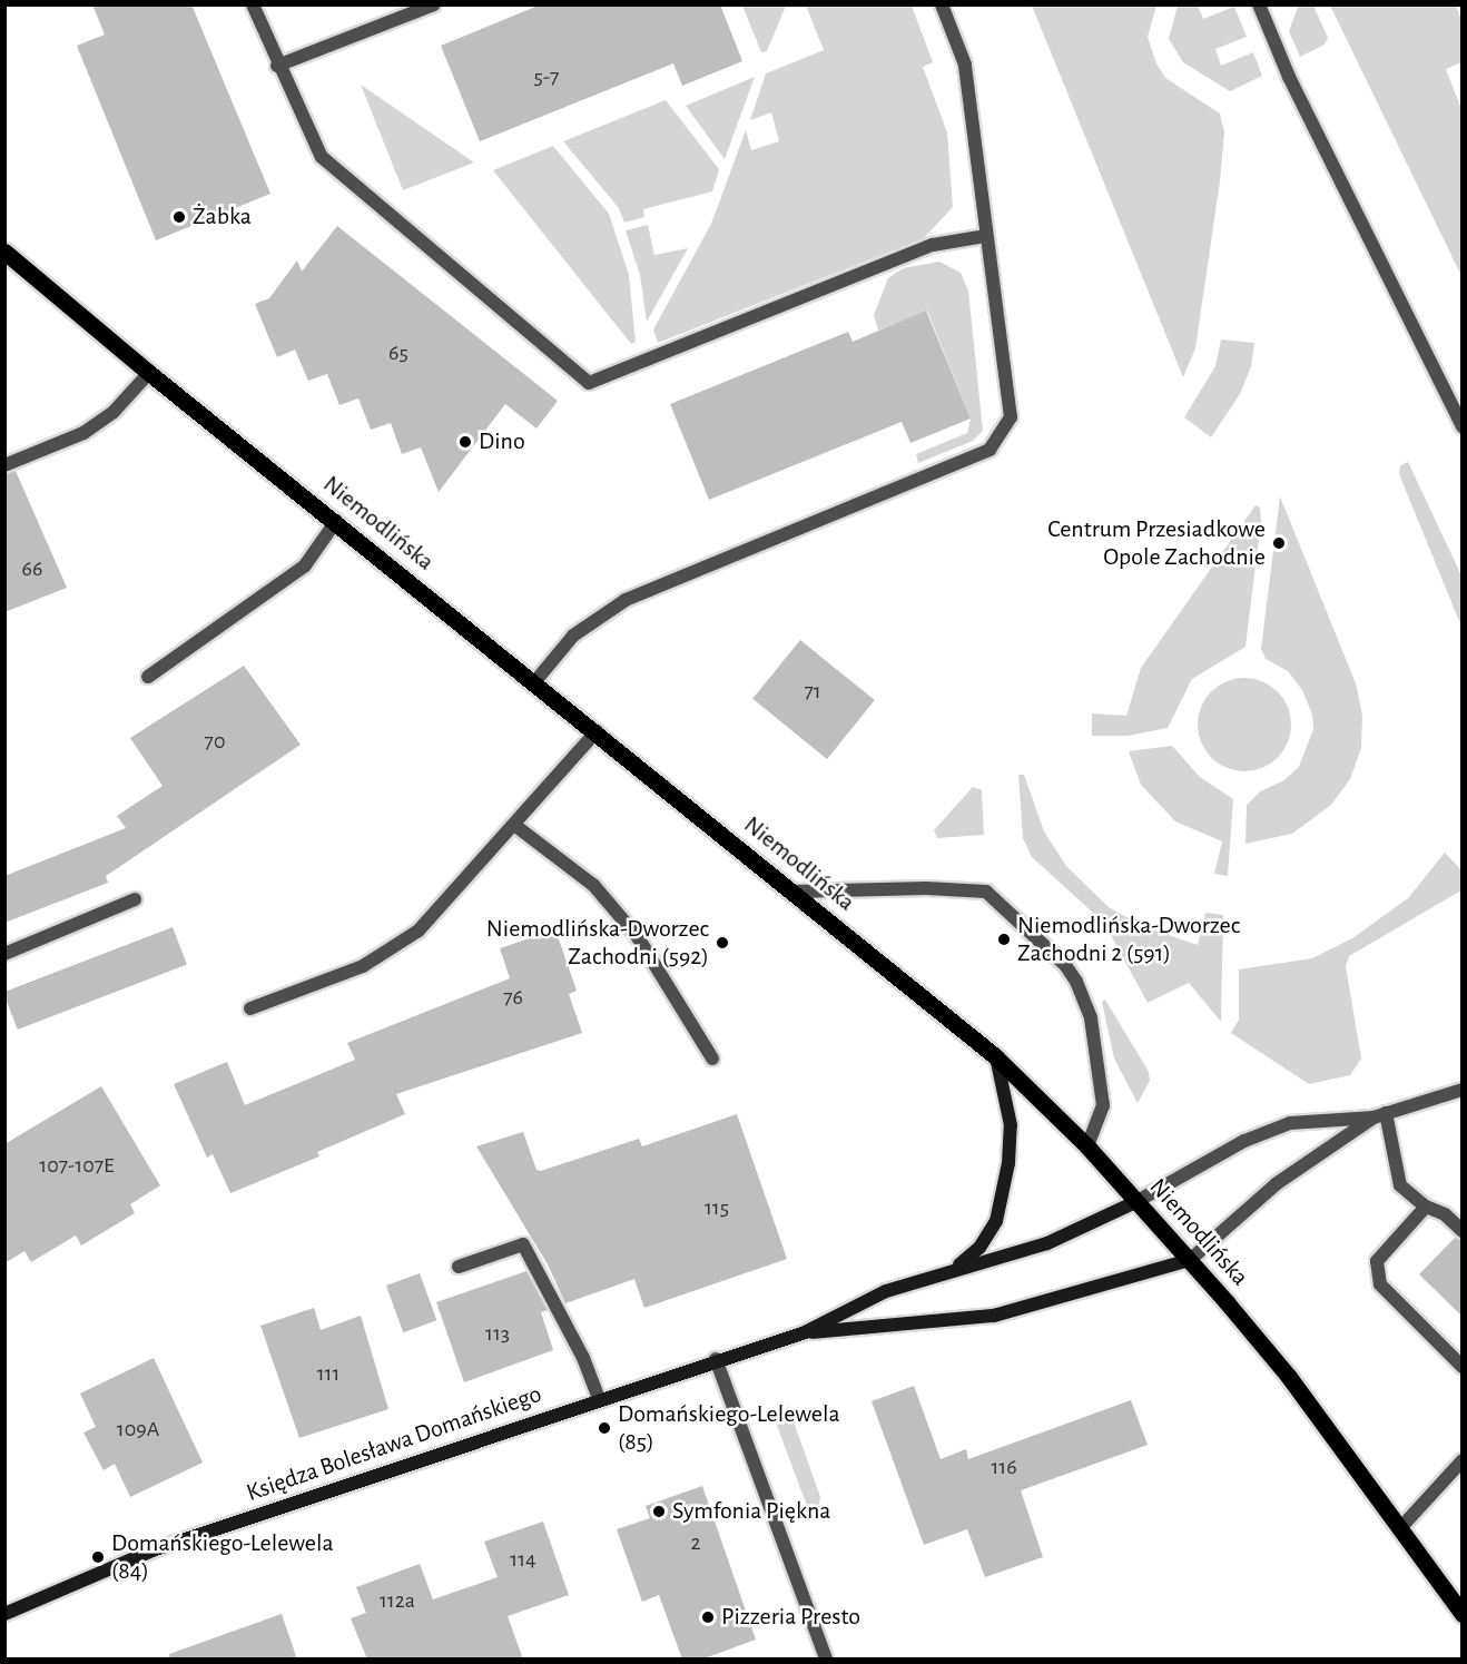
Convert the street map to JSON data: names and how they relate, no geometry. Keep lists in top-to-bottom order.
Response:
{
  "streets": {
    "main road": ["Niemodlińska"],
    "street": ["Księdza Bolesława Domańskiego"]
  },
  "crossings": [
    ["Niemodlińska", "Księdza Bolesława Domańskiego"]
  ],
  "places": [
    "Żabka",
    "Dino",
    "Centrum Przesiadkowe Opole Zachodnie",
    "Niemodlińska-Dworzec Zachodni 2 (591)",
    "Niemodlińska-Dworzec Zachodni (592)",
    "Domańskiego-Lelewela (85)",
    "Symfonia Piękna",
    "Domańskiego-Lelewela (84)",
    "Pizzeria Presto"
  ],
  "house_numbers": [
    "5-7",
    "65",
    "66",
    "71",
    "70",
    "76",
    "107-107E",
    "115",
    "113",
    "111",
    "109A",
    "116",
    "2",
    "114",
    "112a"
  ]
}
